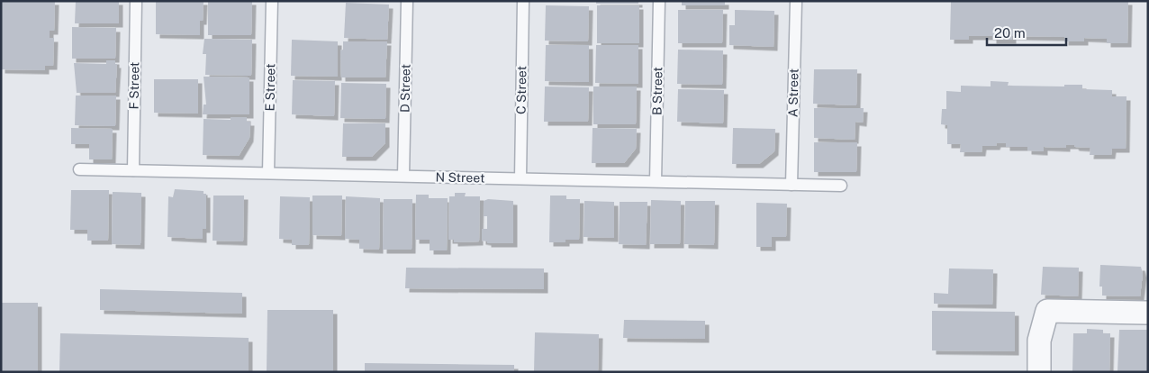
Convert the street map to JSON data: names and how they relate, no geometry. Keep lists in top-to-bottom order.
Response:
{
  "streets": {
    "lane": [
      "F Street",
      "E Street",
      "D Street",
      "C Street",
      "B Street",
      "A Street",
      "N Street"
    ]
  },
  "crossings": [
    ["F Street", "N Street"],
    ["E Street", "N Street"],
    ["D Street", "N Street"],
    ["C Street", "N Street"],
    ["B Street", "N Street"],
    ["A Street", "N Street"]
  ],
  "scale_bar": "20 m"
}
